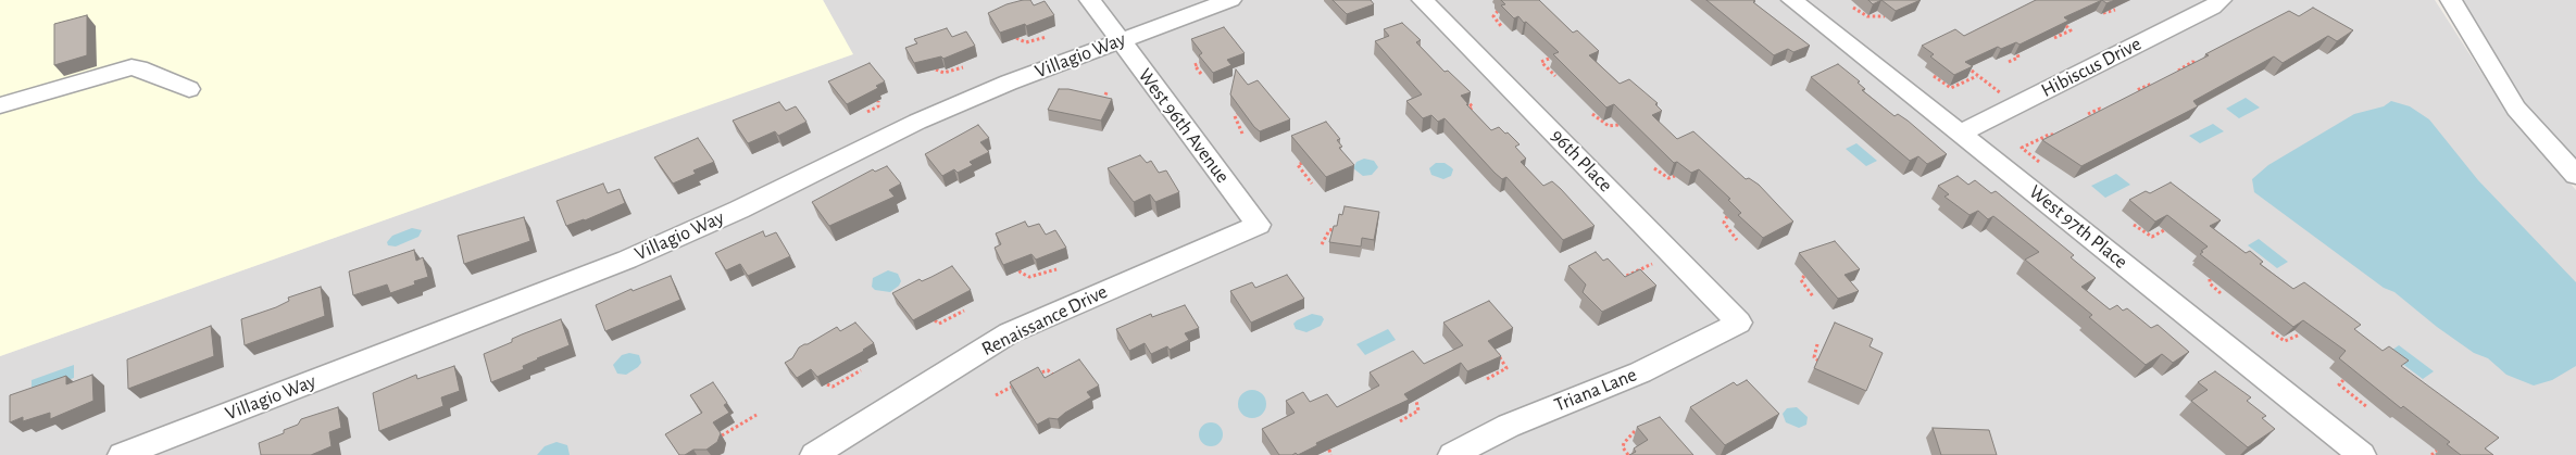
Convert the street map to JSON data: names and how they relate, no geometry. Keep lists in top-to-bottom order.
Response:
{
  "streets": {
    "street": [
      "Villagio Way",
      "Hibiscus Drive",
      "West 96th Avenue",
      "96th Place",
      "West 97th Place",
      "Renaissance Drive",
      "Triana Lane"
    ]
  },
  "crossings": [
    ["Villagio Way", "West 96th Avenue"],
    ["Hibiscus Drive", "West 97th Place"],
    ["West 96th Avenue", "Renaissance Drive"],
    ["96th Place", "Triana Lane"]
  ]
}
